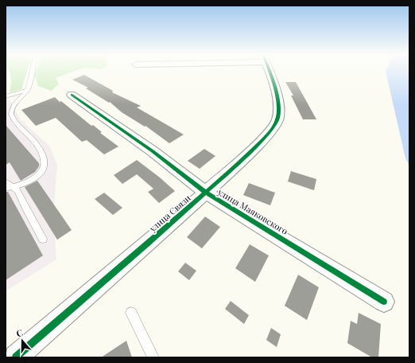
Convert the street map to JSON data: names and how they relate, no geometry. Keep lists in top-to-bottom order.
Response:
{
  "streets": {
    "street": ["улица Маяковского", "улица Связи"]
  },
  "crossings": [
    ["улица Маяковского", "улица Связи"]
  ],
  "north": "top"
}
